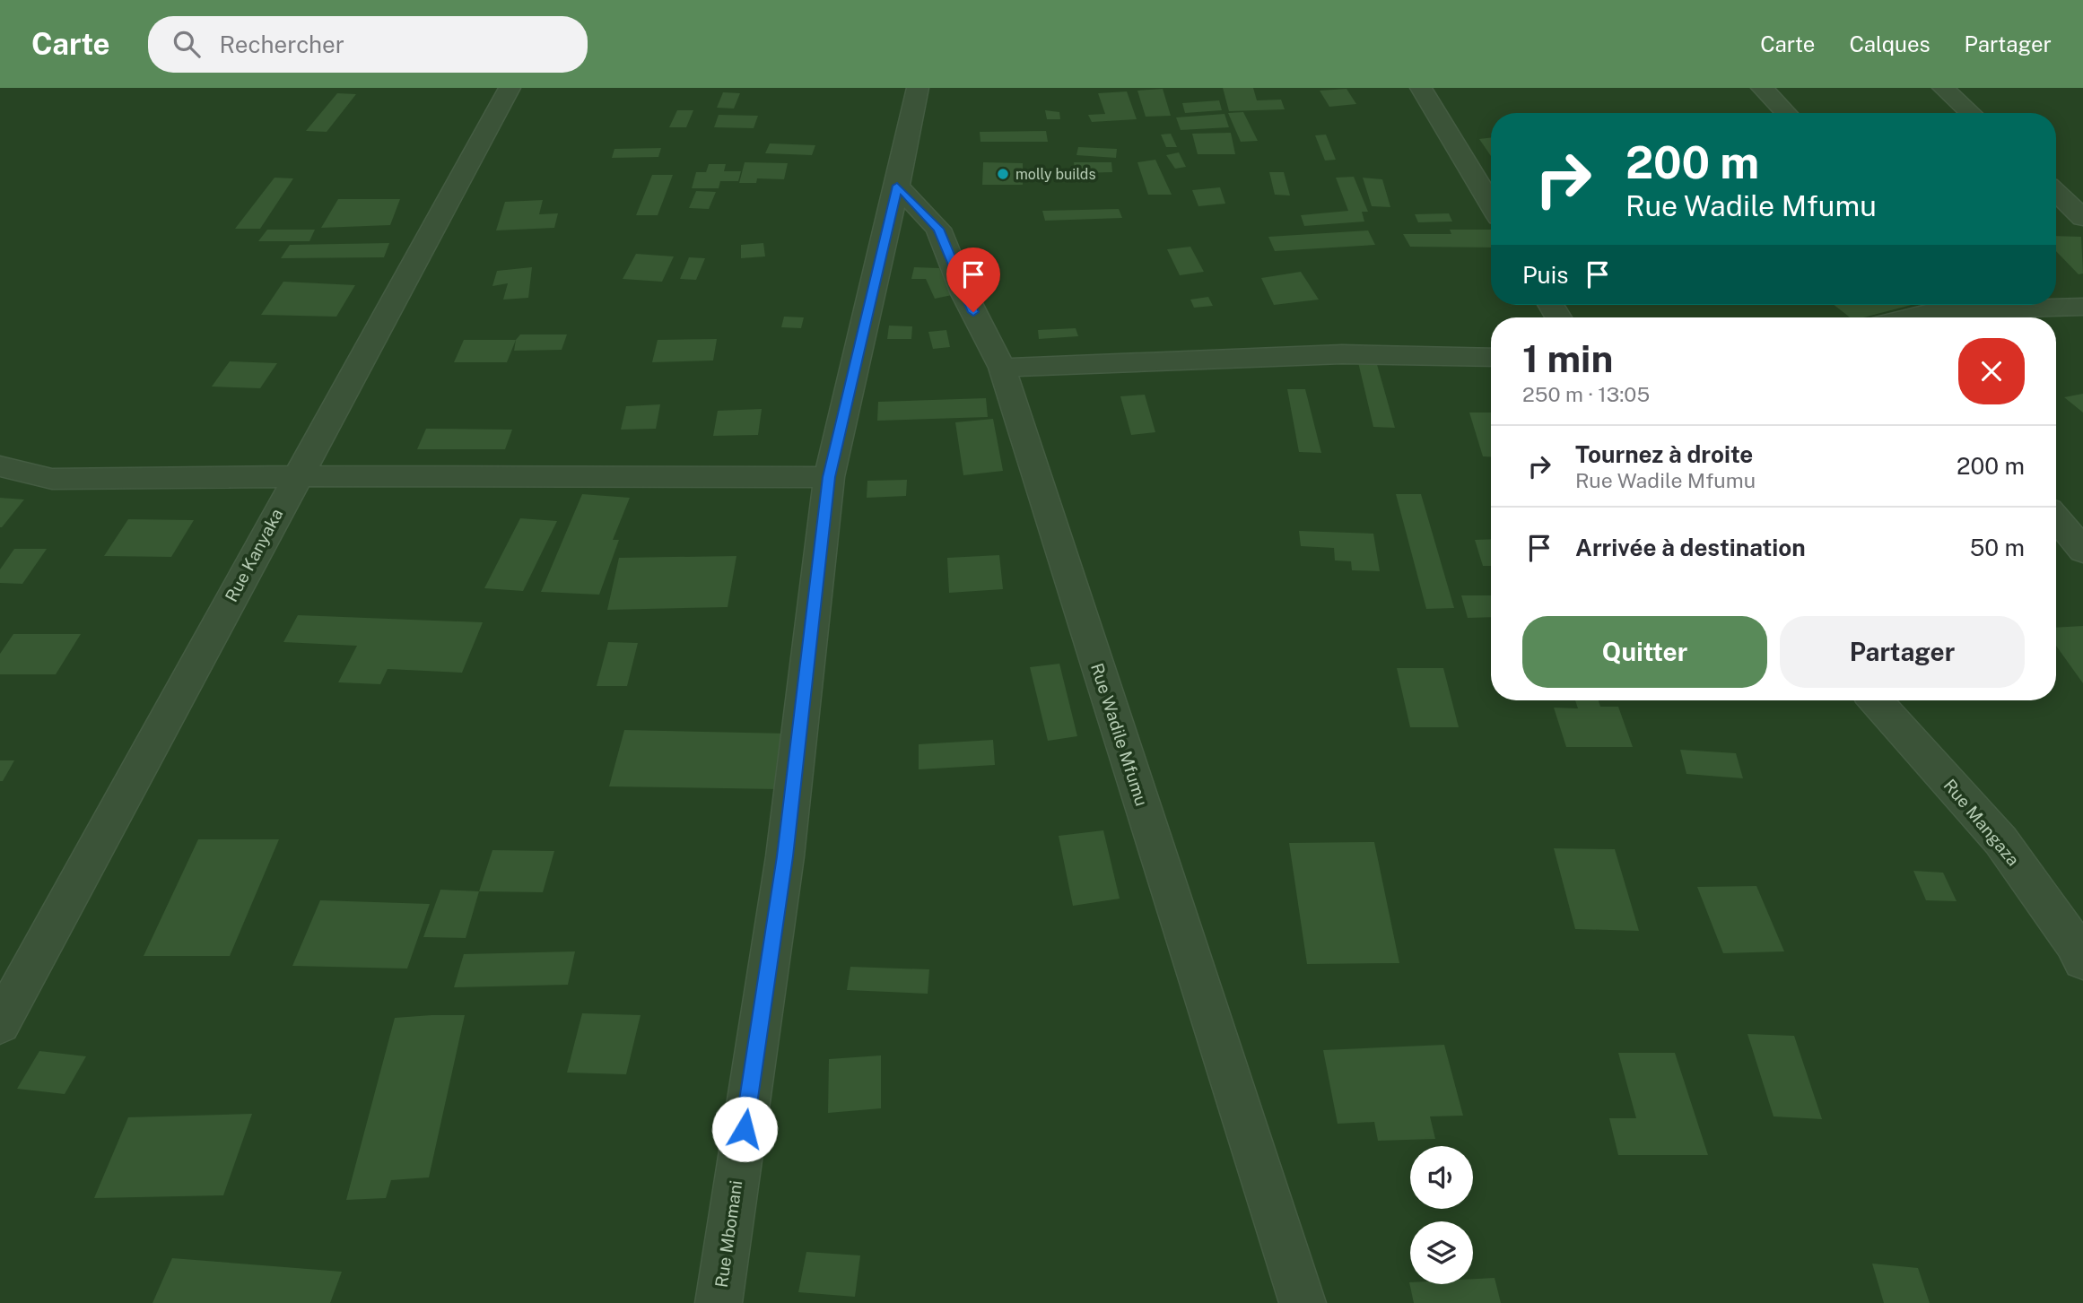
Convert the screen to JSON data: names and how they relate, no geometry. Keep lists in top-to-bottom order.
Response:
{
  "streets": {
    "street": [
      "Rue Kanyaka",
      "Rue Wadile Mfumu",
      "Rue Mangaza",
      "Rue Mbomani"
    ]
  },
  "crossings": [
    ["Rue Wadile Mfumu", "Rue Mbomani"]
  ],
  "places": ["molly builds"],
  "page": {
    "header": "Carte",
    "search": "Rechercher",
    "nav": ["Carte", "Calques", "Partager"],
    "turn": ["200 m", "Rue Wadile Mfumu"],
    "then": "Puis",
    "heading": ["1 min", "250 m · 13:05"],
    "list": [
      {
        "name": "Tournez à droite",
        "note": "Rue Wadile Mfumu",
        "value": "200 m"
      },
      {
        "name": "Arrivée à destination",
        "value": "50 m"
      }
    ],
    "buttons": ["Quitter", "Partager"]
  }
}
